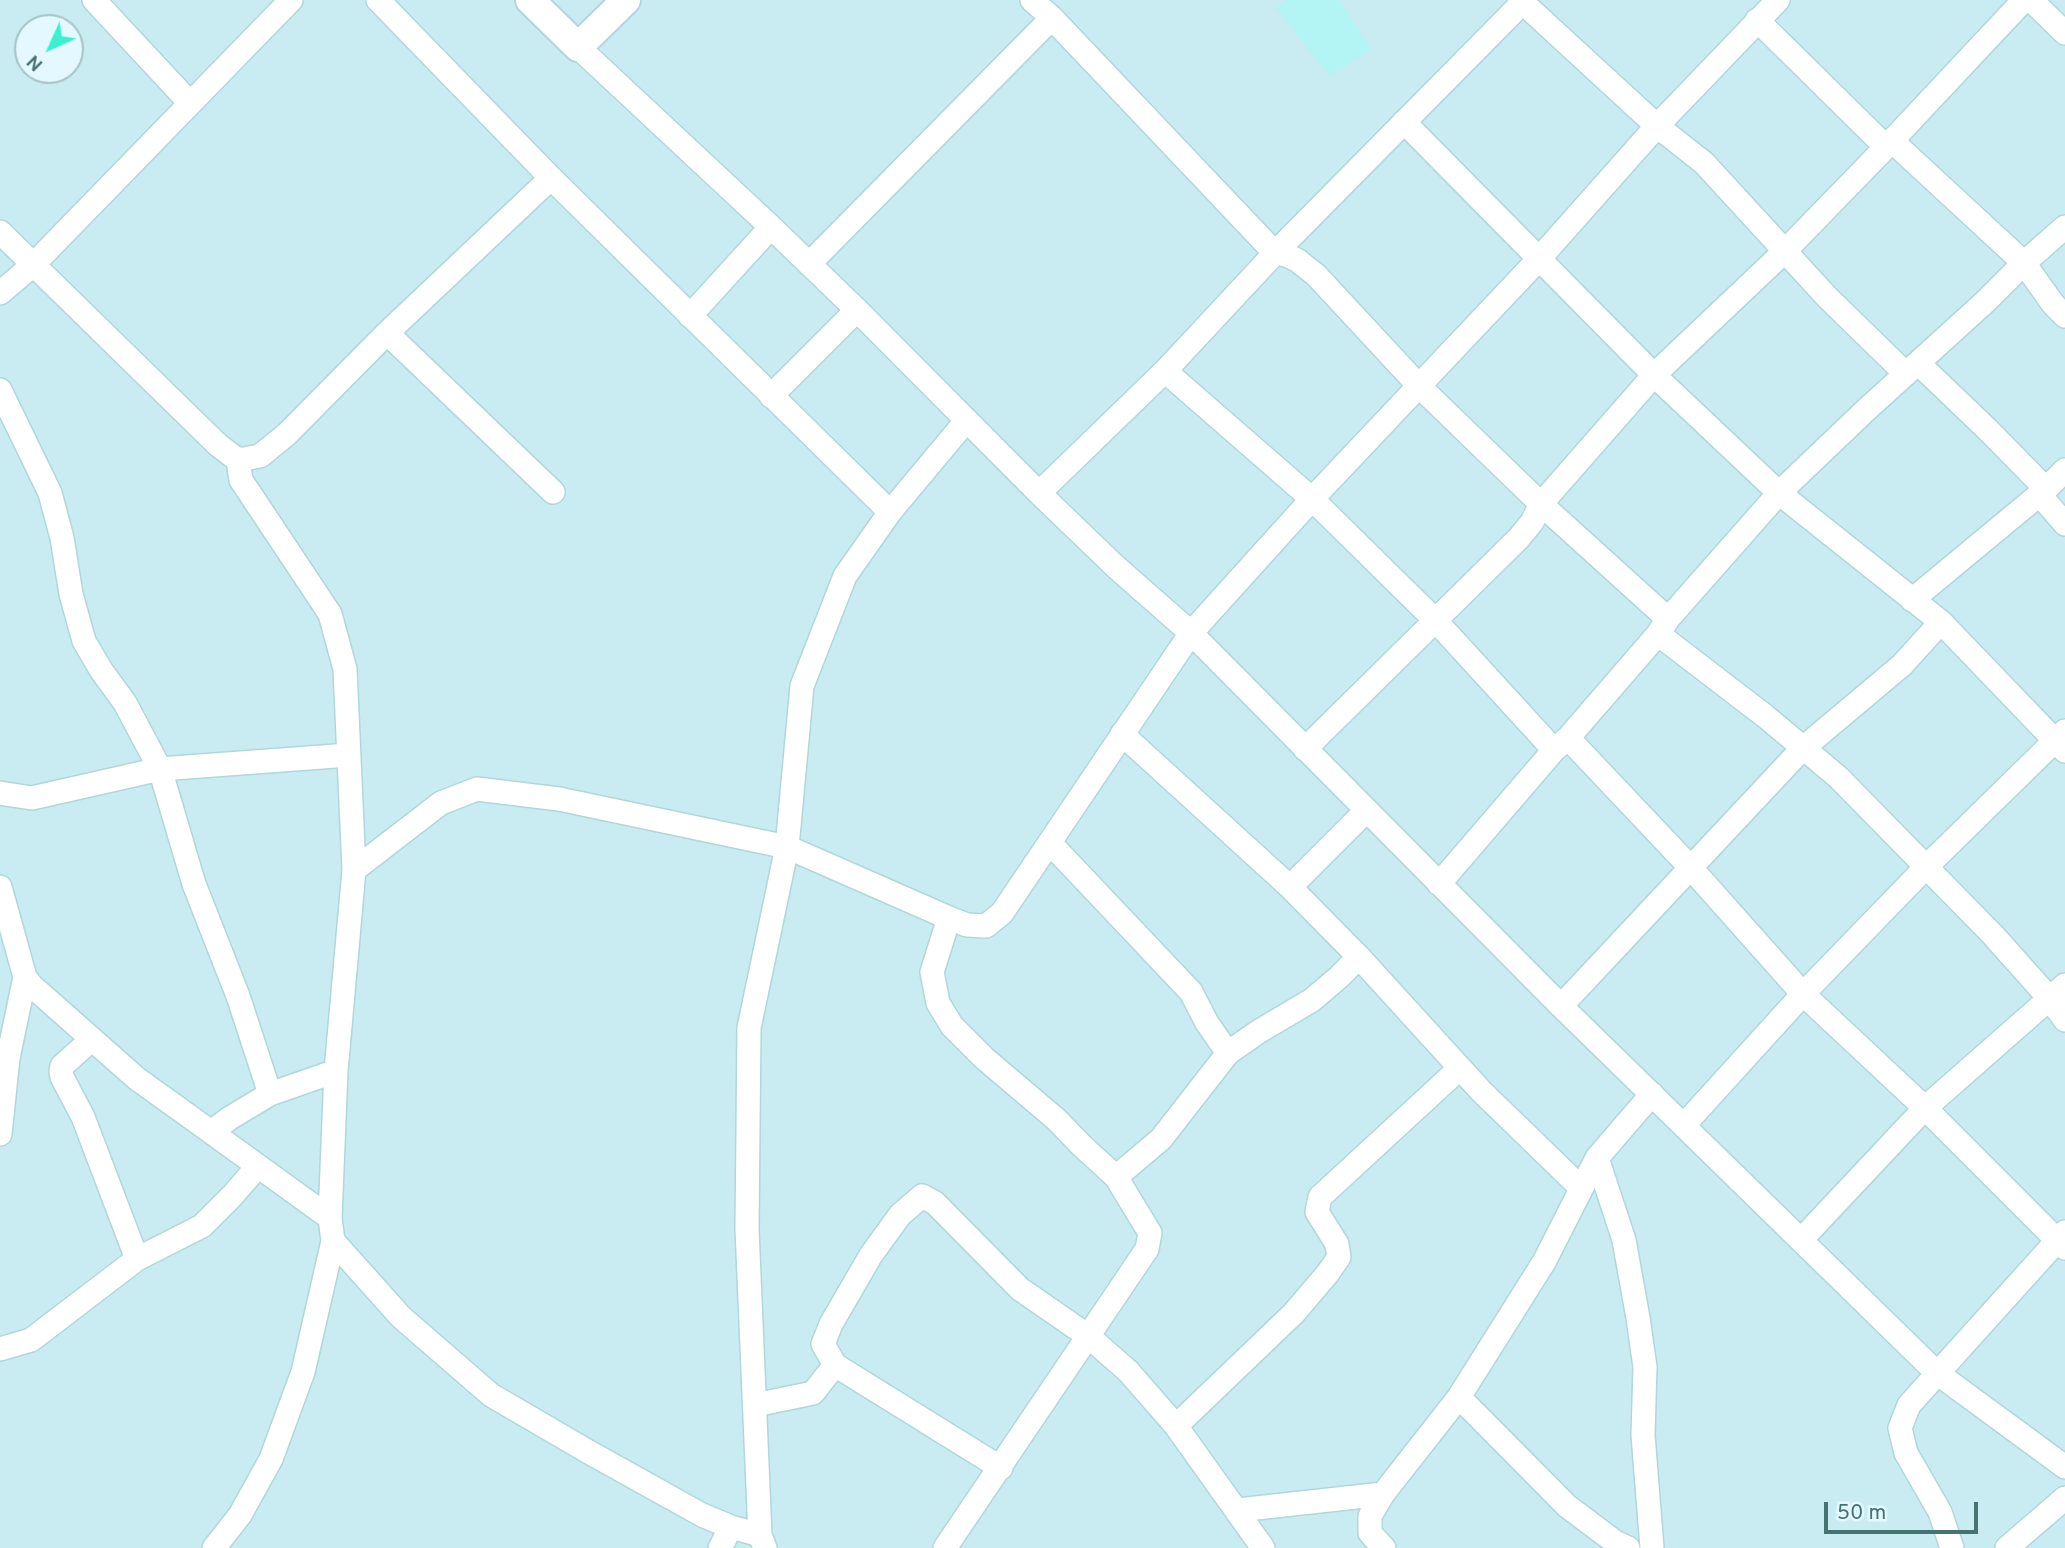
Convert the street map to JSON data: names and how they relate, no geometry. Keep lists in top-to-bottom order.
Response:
{
  "scale_bar": "50 m",
  "north": "bottom left"
}
